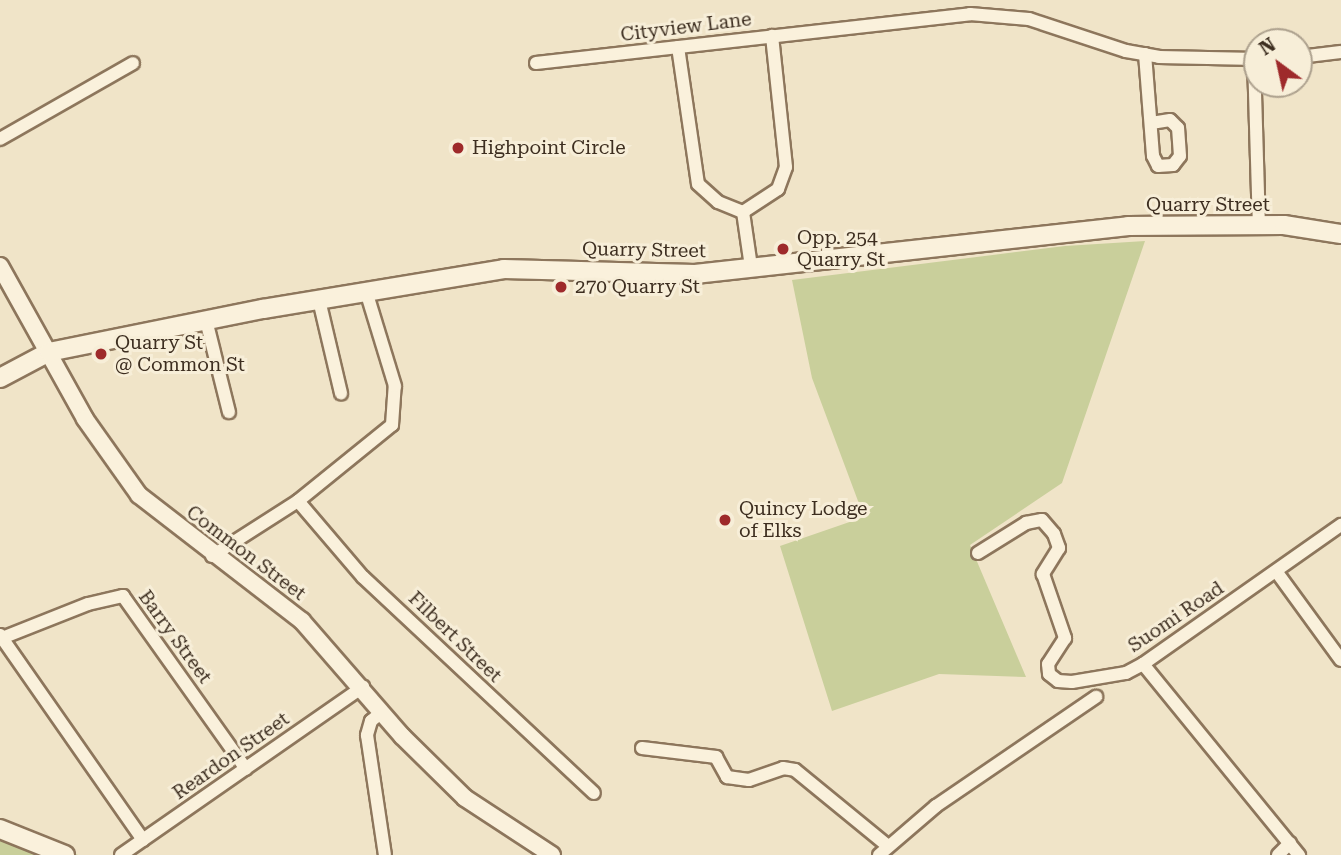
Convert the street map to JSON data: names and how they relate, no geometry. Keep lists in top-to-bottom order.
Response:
{
  "streets": {
    "main road": ["Quarry Street"],
    "street": [
      "Cityview Lane",
      "Common Street",
      "Suomi Road",
      "Barry Street",
      "Filbert Street",
      "Reardon Street"
    ]
  },
  "crossings": [
    ["Quarry Street", "Common Street"],
    ["Common Street", "Reardon Street"],
    ["Barry Street", "Reardon Street"]
  ],
  "places": [
    "Highpoint Circle",
    "Opp. 254 Quarry St",
    "270 Quarry St",
    "Quarry St @ Common St",
    "Quincy Lodge of Elks"
  ],
  "north": "top left"
}
